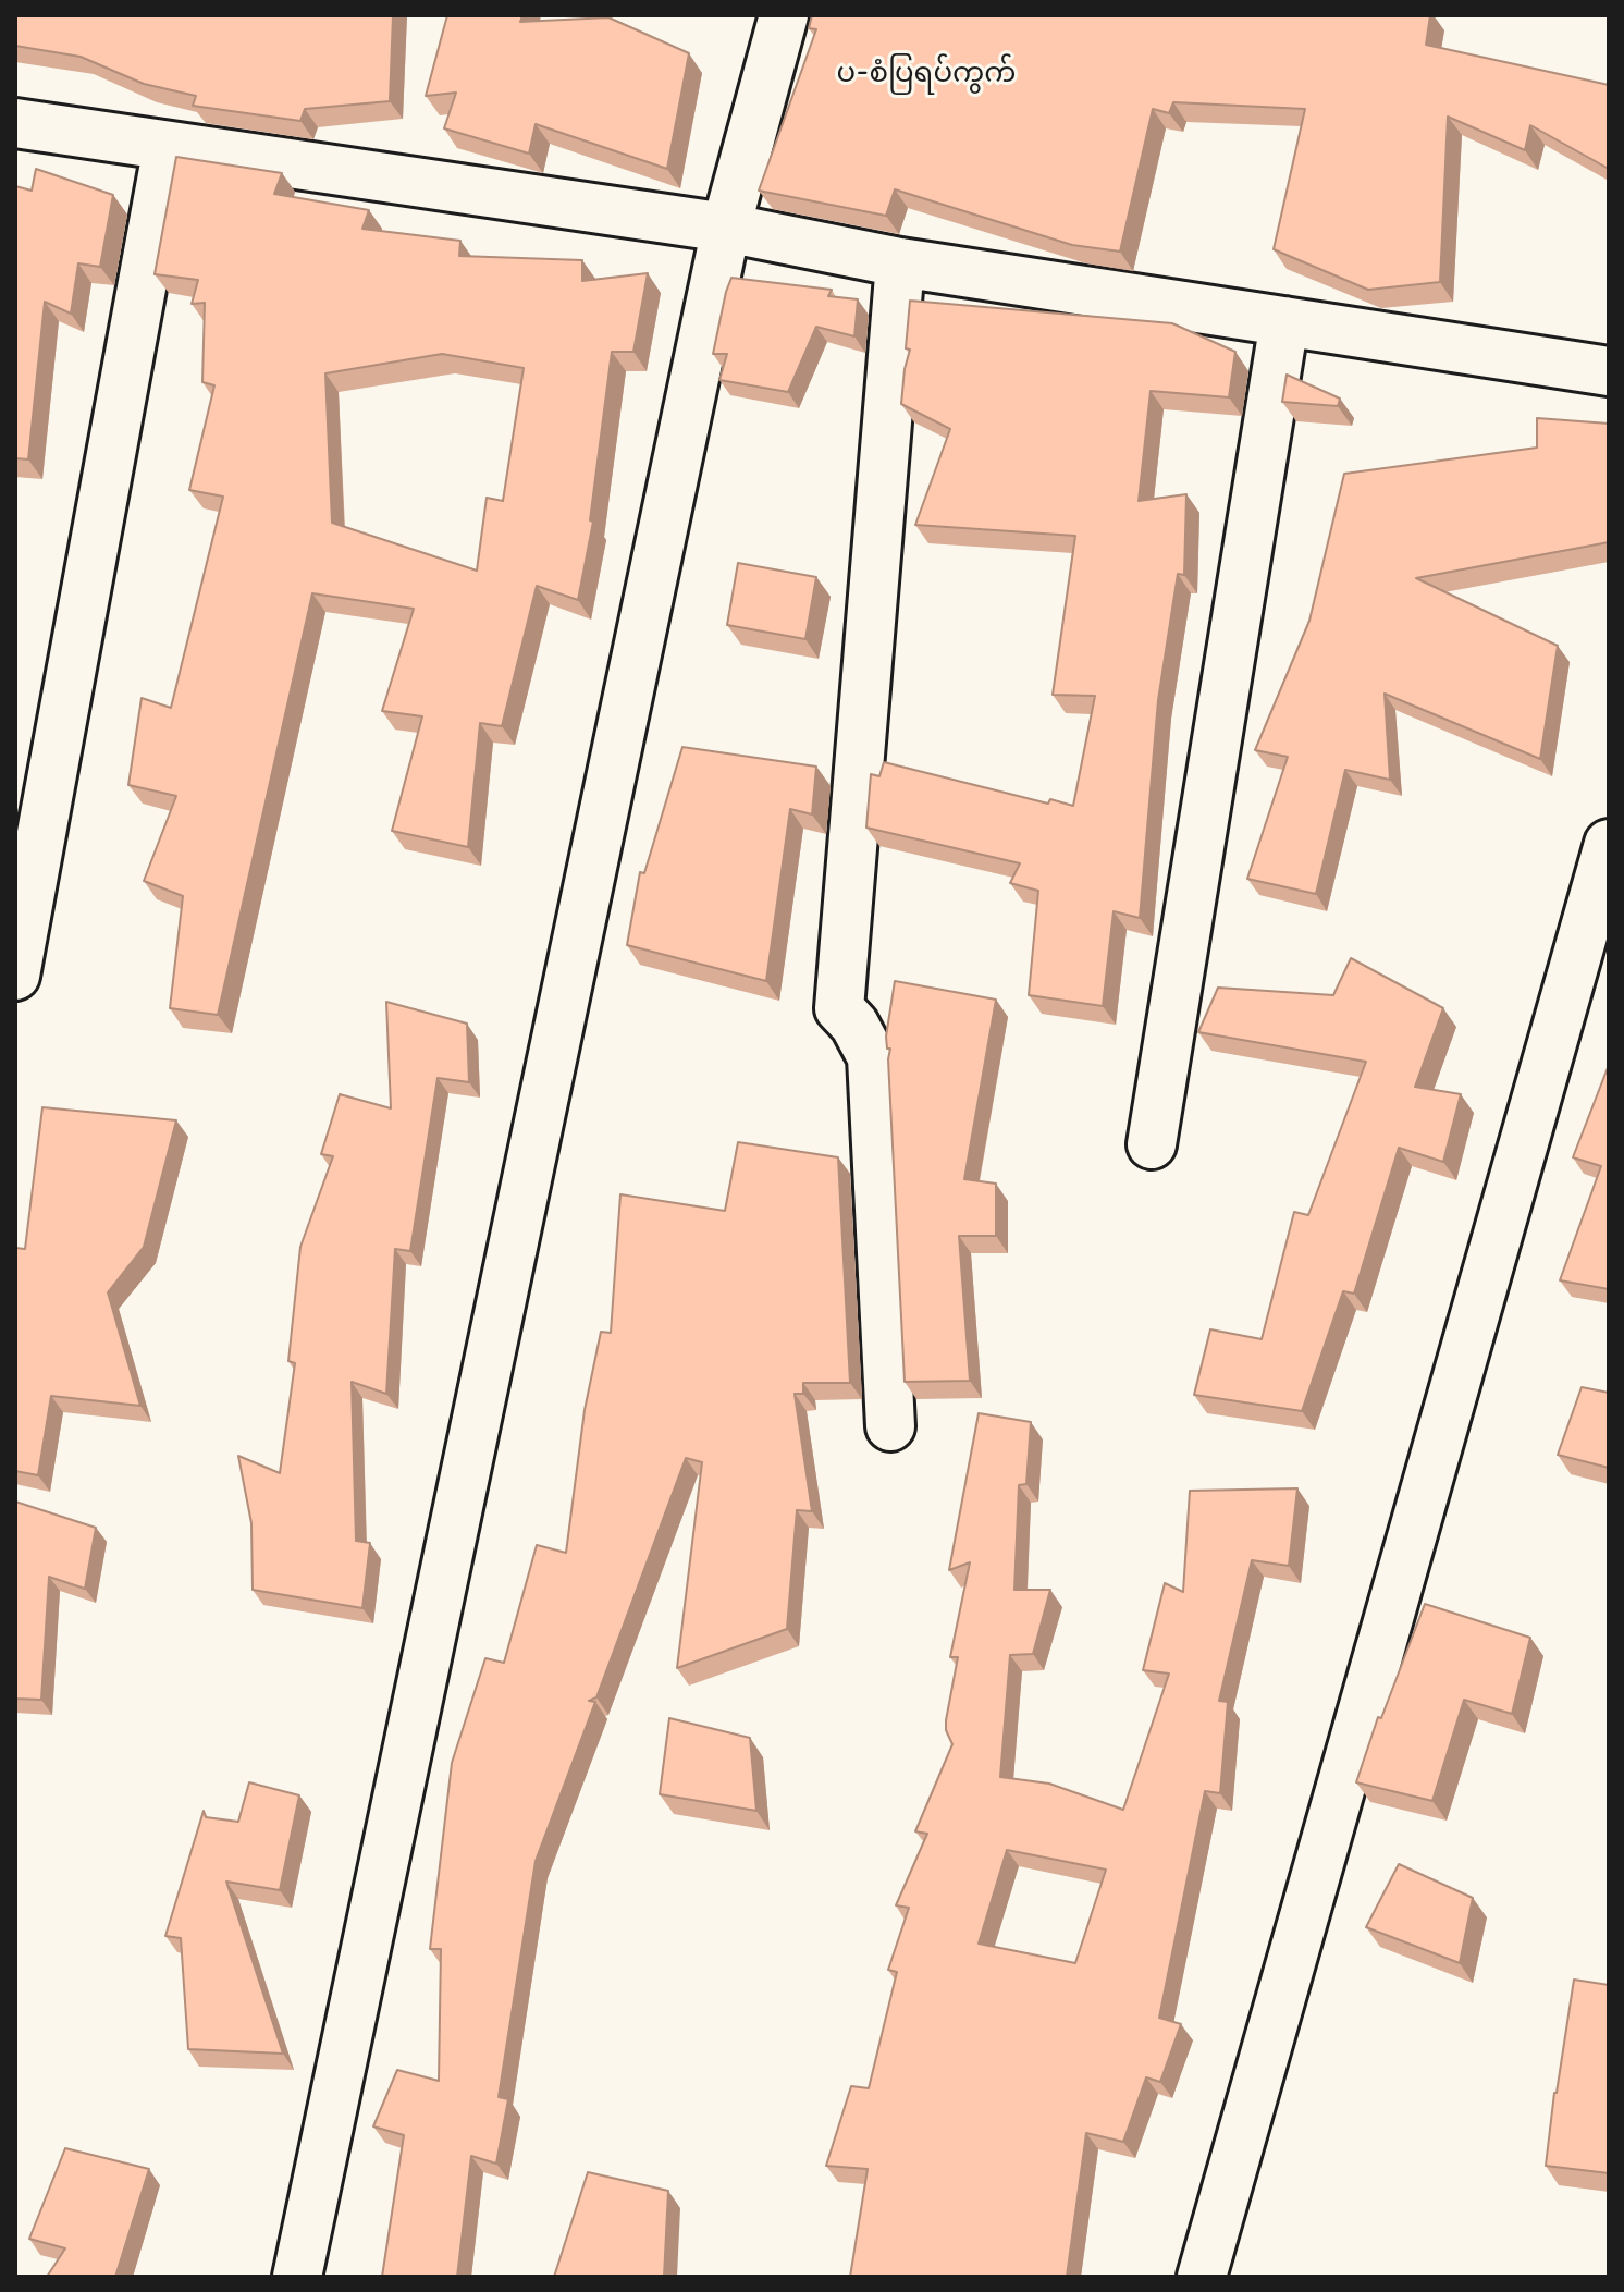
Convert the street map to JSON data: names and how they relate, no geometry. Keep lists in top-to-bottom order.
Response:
{
  "districts": ["ပ-စံပြရပ်ကွက်"]
}
